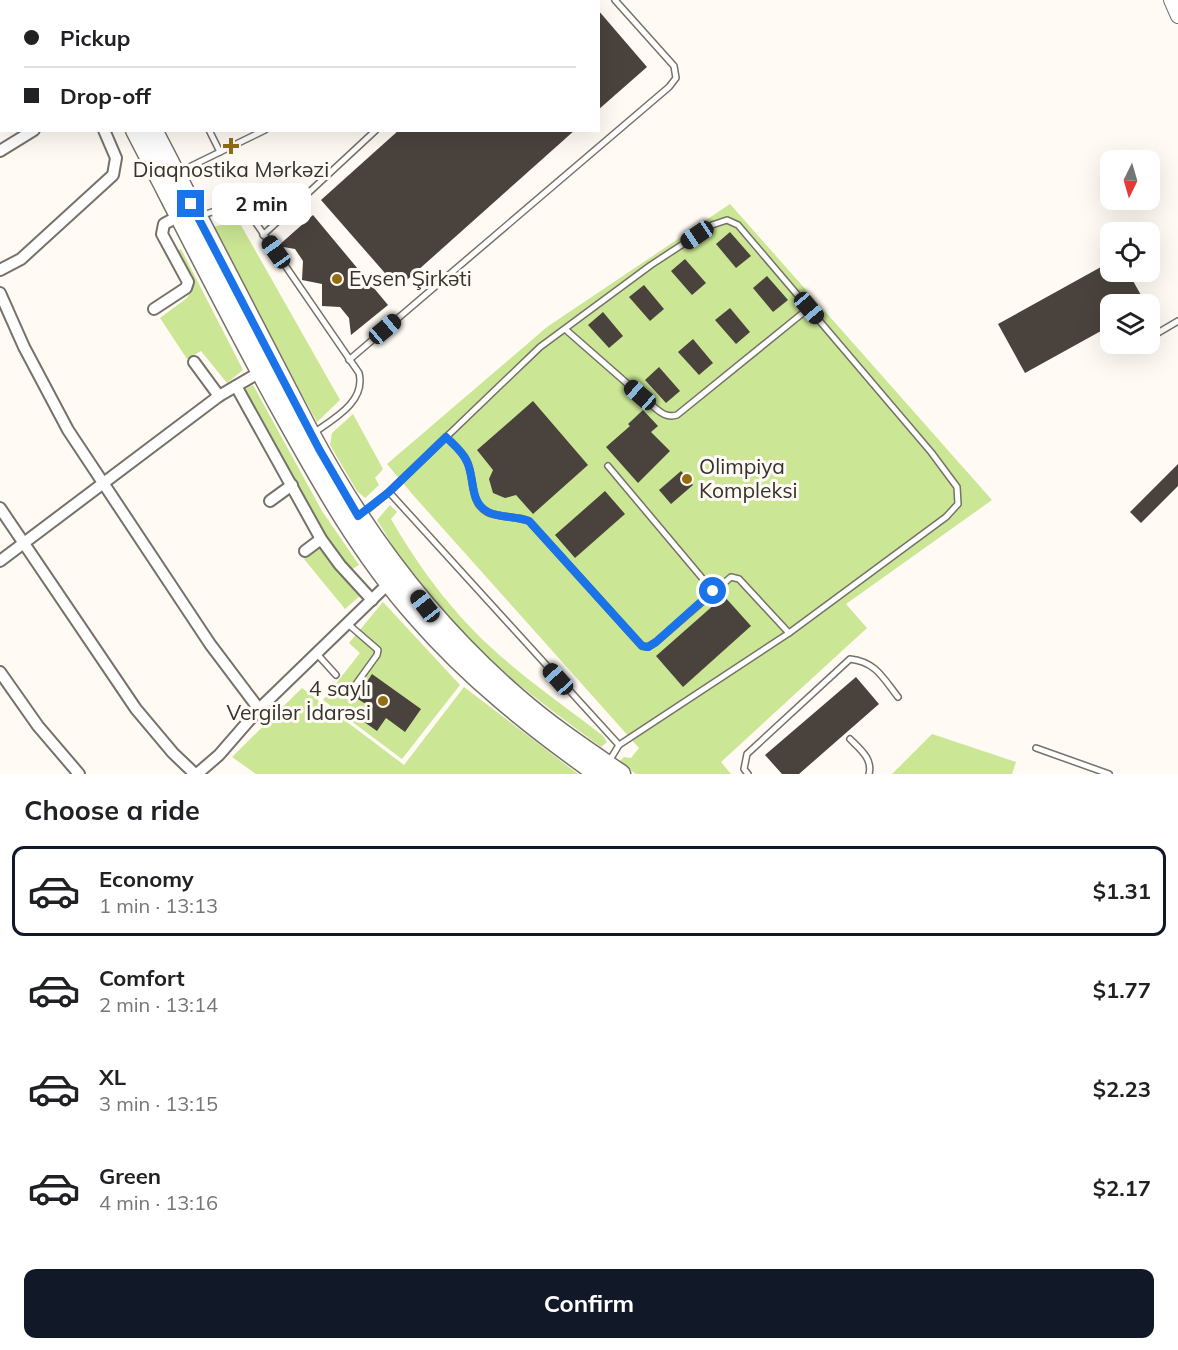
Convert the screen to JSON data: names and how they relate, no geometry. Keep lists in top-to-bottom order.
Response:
{
  "places": {
    "health": ["Diaqnostika Mərkəzi"],
    "other": ["Evsen Şirkəti", "Olimpiya Kompleksi", "4 saylı Vergilər İdarəsi"]
  },
  "north": "bottom",
  "page": {
    "banner": ["Pickup", "Drop-off"],
    "bubble": "2 min",
    "heading": "Choose a ride",
    "list": [
      {
        "name": "Economy",
        "note": "1 min · 13:13",
        "value": "$1.31"
      },
      {
        "name": "Comfort",
        "note": "2 min · 13:14",
        "value": "$1.77"
      },
      {
        "name": "XL",
        "note": "3 min · 13:15",
        "value": "$2.23"
      },
      {
        "name": "Green",
        "note": "4 min · 13:16",
        "value": "$2.17"
      }
    ],
    "buttons": "Confirm"
  }
}
